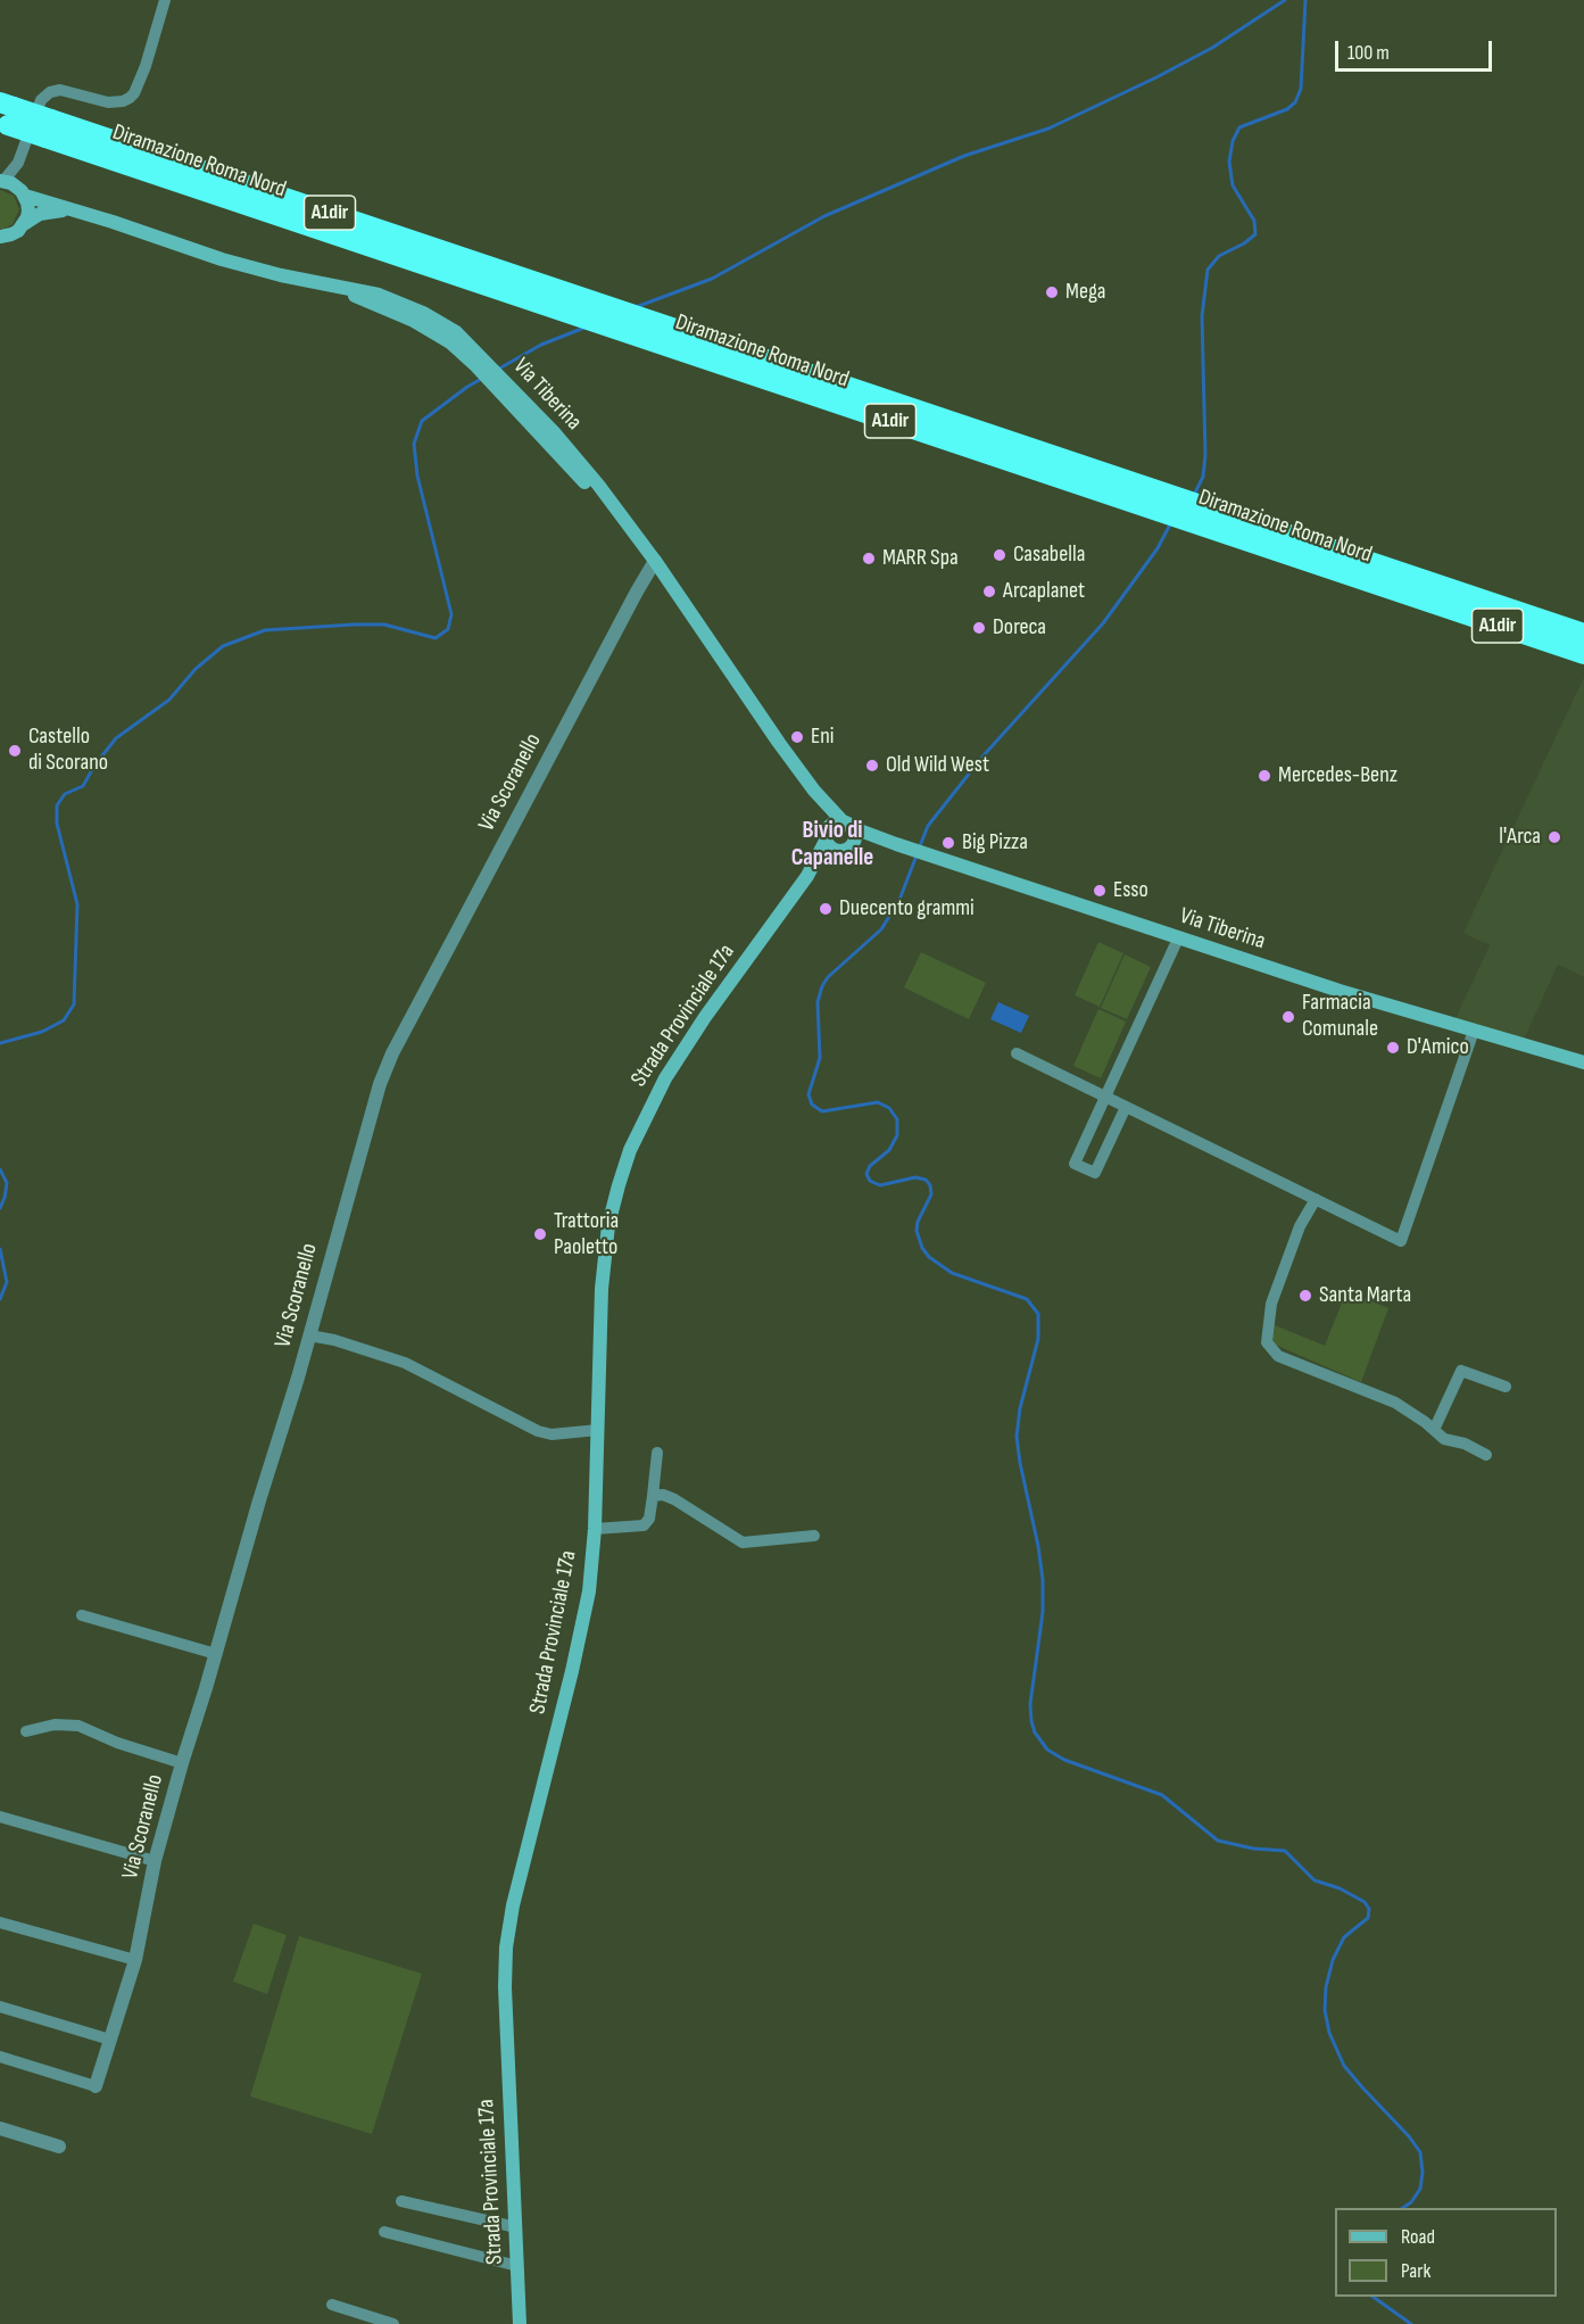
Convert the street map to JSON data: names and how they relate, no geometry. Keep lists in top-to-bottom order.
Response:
{
  "streets": {
    "highway": ["Diramazione Roma Nord", "A1dir"],
    "main road": ["Via Tiberina", "Strada Provinciale 17a"],
    "street": ["Via Scoranello"]
  },
  "crossings": [
    ["Via Tiberina", "Via Scoranello"]
  ],
  "districts": ["Bivio di Capanelle"],
  "places": [
    "Mega",
    "Casabella",
    "MARR Spa",
    "Arcaplanet",
    "Doreca",
    "Eni",
    "Castello di Scorano",
    "Old Wild West",
    "Mercedes-Benz",
    "l'Arca",
    "Big Pizza",
    "Esso",
    "Duecento grammi",
    "Farmacia Comunale",
    "D'Amico",
    "Trattoria Paoletto",
    "Santa Marta"
  ],
  "legend": ["Road", "Park"],
  "scale_bar": "100 m"
}
